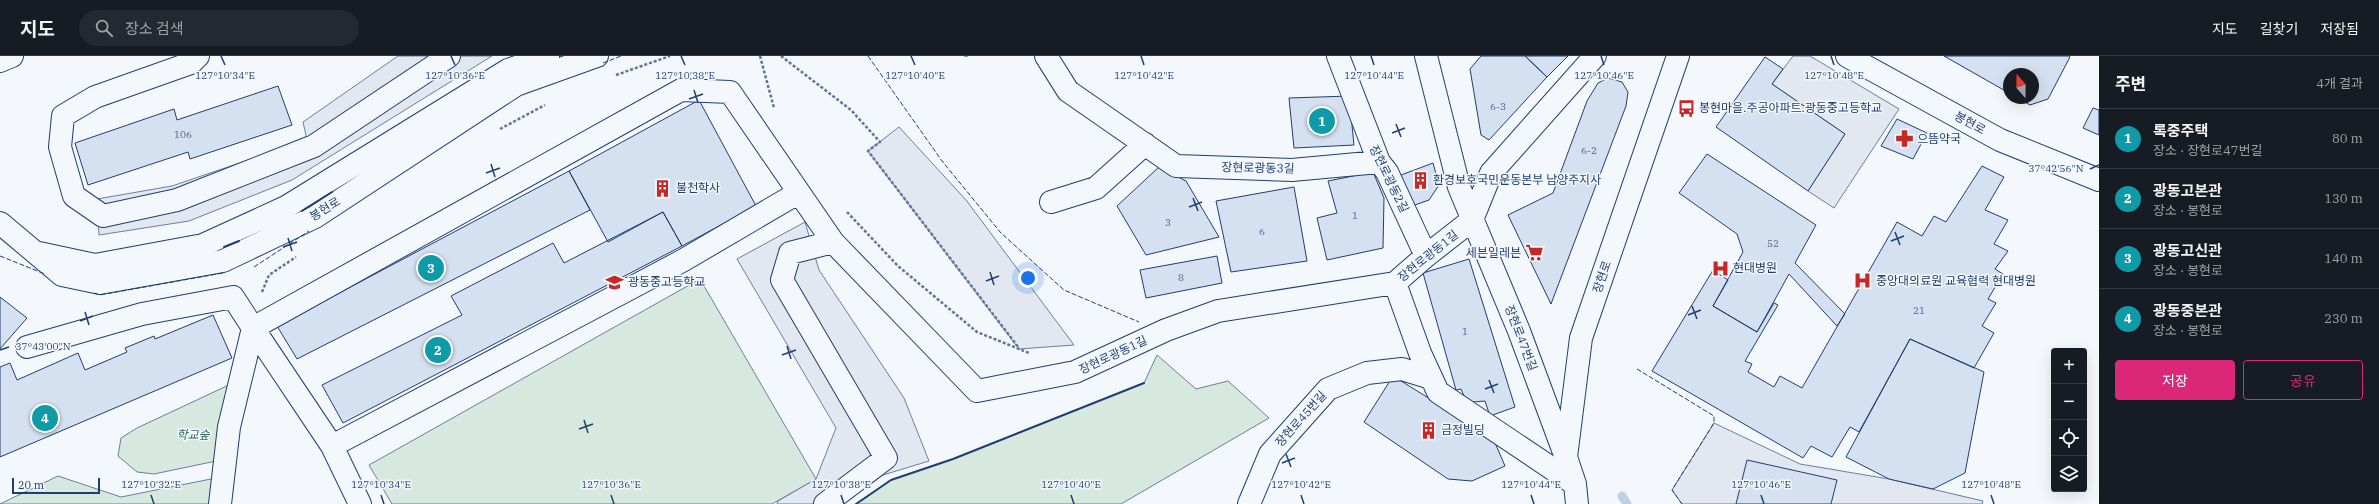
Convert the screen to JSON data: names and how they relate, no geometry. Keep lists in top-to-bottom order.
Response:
{
  "streets": {
    "street": [
      "봉현로",
      "장현로광동3길",
      "장현로광동2길",
      "장현로광동1길",
      "장현로",
      "장현로47번길",
      "장현로45번길"
    ]
  },
  "crossings": [
    ["장현로광동3길", "장현로광동2길"],
    ["장현로광동2길", "장현로광동1길"],
    ["장현로광동1길", "장현로47번길"],
    ["장현로", "장현로47번길"]
  ],
  "parks": ["학교숲"],
  "places": {
    "bus stop": ["봉현마을.주공아파트.광동중고등학교"],
    "pharmacy": ["으뜸약국"],
    "building": ["환경보호국민운동본부 남양주지사", "불천학사", "금정빌딩"],
    "supermarket": ["세븐일레븐"],
    "hospital": ["현대병원", "중앙대의료원 교육협력 현대병원"],
    "school or university": ["광동중고등학교"]
  },
  "house_numbers": [
    "6-3",
    "106",
    "6-2",
    "1",
    "3",
    "6",
    "52",
    "8",
    "21",
    "1"
  ],
  "scale_bar": "20 m",
  "north": "top",
  "page": {
    "header": "지도",
    "search": "장소 검색",
    "nav": ["지도", "길찾기", "저장됨"],
    "heading": ["주변", "4개 결과"],
    "pins": [
      "1",
      "3",
      "2",
      "4"
    ],
    "list": [
      {
        "mark": "1",
        "name": "록중주택",
        "note": "장소 · 장현로47번길",
        "value": "80 m"
      },
      {
        "mark": "2",
        "name": "광동고본관",
        "note": "장소 · 봉현로",
        "value": "130 m"
      },
      {
        "mark": "3",
        "name": "광동고신관",
        "note": "장소 · 봉현로",
        "value": "140 m"
      },
      {
        "mark": "4",
        "name": "광동중본관",
        "note": "장소 · 봉현로",
        "value": "230 m"
      }
    ],
    "map_buttons": ["+", "−"],
    "buttons": ["저장", "공유"],
    "scale": "20 m"
  },
  "coordinates": [
    "127°10'40\"E",
    "127°10'34\"E",
    "127°10'36\"E",
    "127°10'38\"E",
    "127°10'42\"E",
    "127°10'44\"E",
    "127°10'46\"E",
    "127°10'48\"E",
    "37°42'56\"N",
    "37°43'00\"N",
    "127°10'32\"E"
  ]
}
